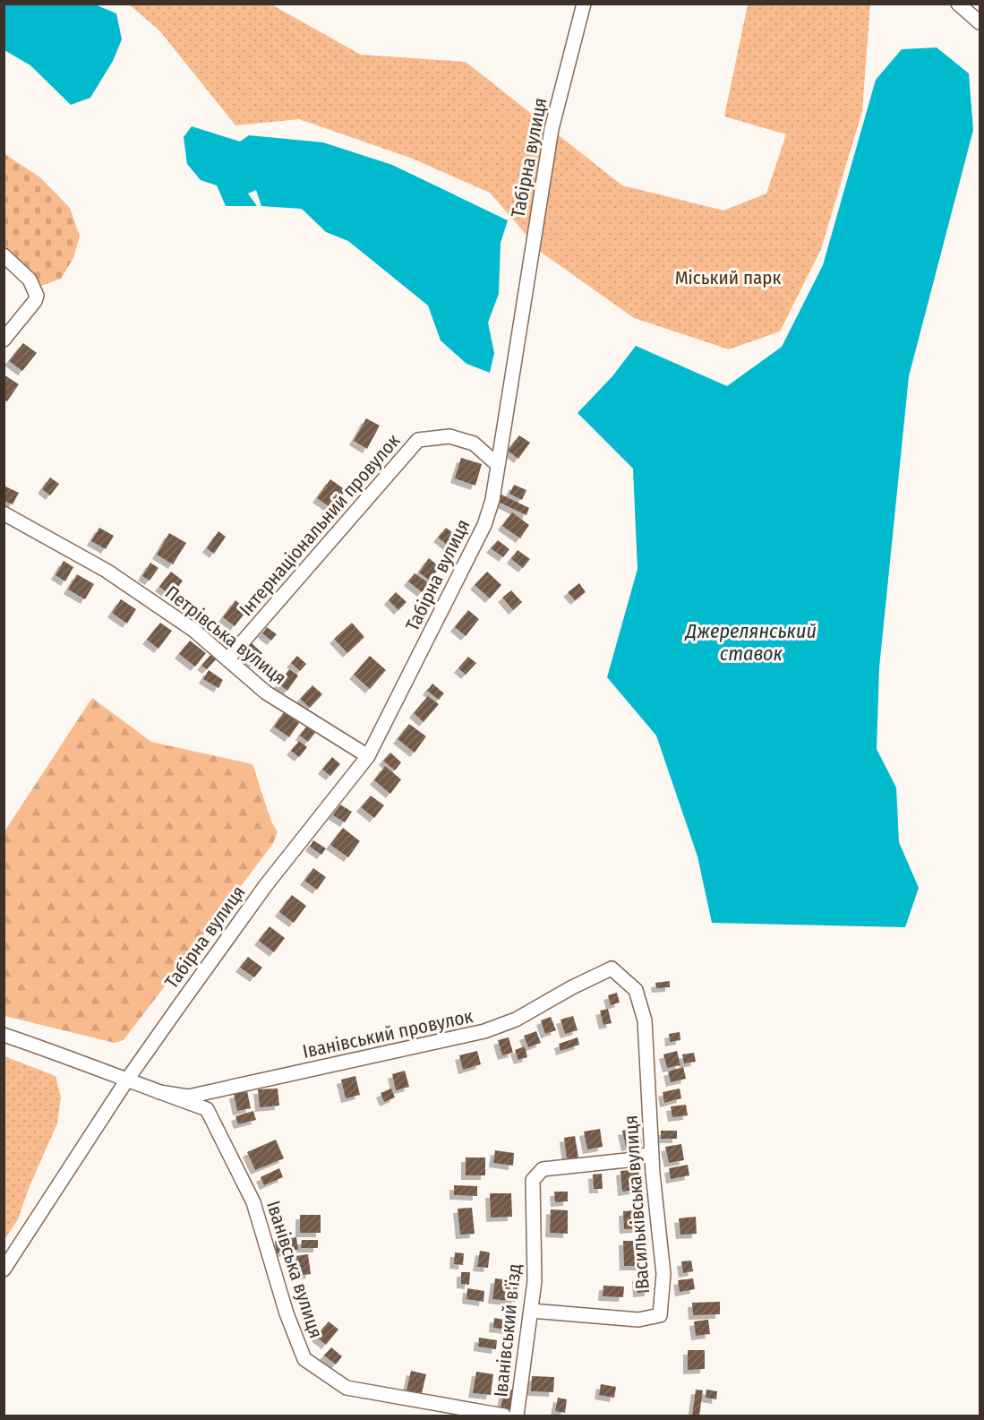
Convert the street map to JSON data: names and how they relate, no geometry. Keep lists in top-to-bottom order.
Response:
{
  "streets": {
    "street": [
      "Табірна вулиця",
      "Інтернаціональний провулок",
      "Петрівська вулиця",
      "Іванівський провулок",
      "Васильківська вулиця",
      "Іванівська вулиця",
      "Іванівський в'їзд"
    ]
  },
  "crossings": [
    ["Табірна вулиця", "Інтернаціональний провулок"],
    ["Табірна вулиця", "Петрівська вулиця"],
    ["Табірна вулиця", "Іванівська вулиця"],
    ["Інтернаціональний провулок", "Петрівська вулиця"],
    ["Іванівський провулок", "Васильківська вулиця"],
    ["Іванівський провулок", "Іванівська вулиця"],
    ["Васильківська вулиця", "Іванівський в'їзд"]
  ],
  "water": ["Джерелянський ставок"],
  "parks": ["Міський парк"]
}
